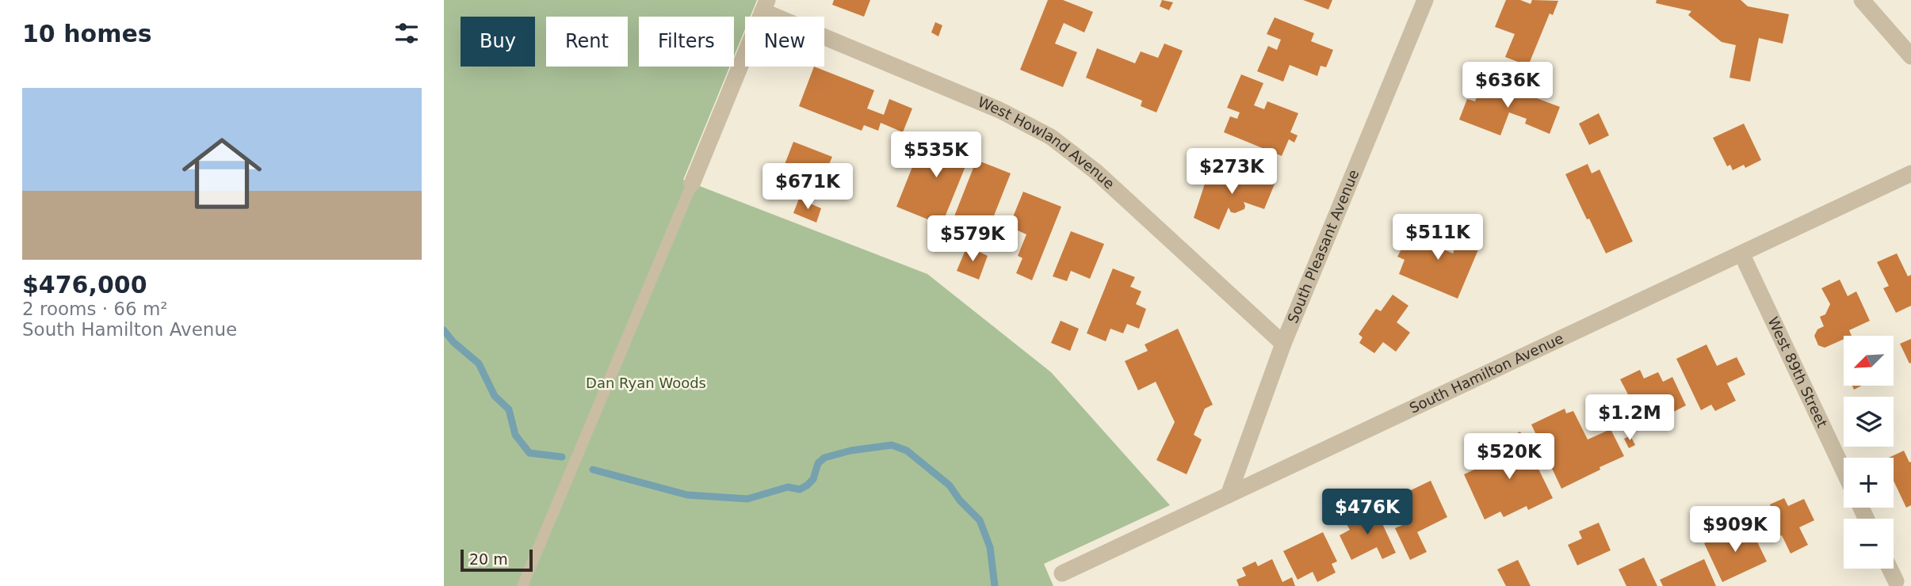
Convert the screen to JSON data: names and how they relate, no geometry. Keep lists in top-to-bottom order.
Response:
{
  "streets": {
    "street": [
      "West Howland Avenue",
      "South Pleasant Avenue",
      "West 89th Street",
      "South Hamilton Avenue"
    ]
  },
  "crossings": [
    ["West Howland Avenue", "South Pleasant Avenue"],
    ["South Pleasant Avenue", "South Hamilton Avenue"],
    ["West 89th Street", "South Hamilton Avenue"]
  ],
  "parks": ["Dan Ryan Woods"],
  "scale_bar": "20 m",
  "north": "bottom left",
  "page": {
    "heading": "10 homes",
    "chip": [
      "Buy",
      "Rent",
      "Filters",
      "New"
    ],
    "price": [
      "$636K",
      "$535K",
      "$273K",
      "$671K",
      "$511K",
      "$579K",
      "$1.2M",
      "$520K",
      "$476K",
      "$909K"
    ],
    "list": [
      {
        "name": "$476,000",
        "note": "2 rooms · 66 m² · South Hamilton Avenue"
      }
    ],
    "map_buttons": ["+", "−"],
    "scale": "20 m"
  }
}
